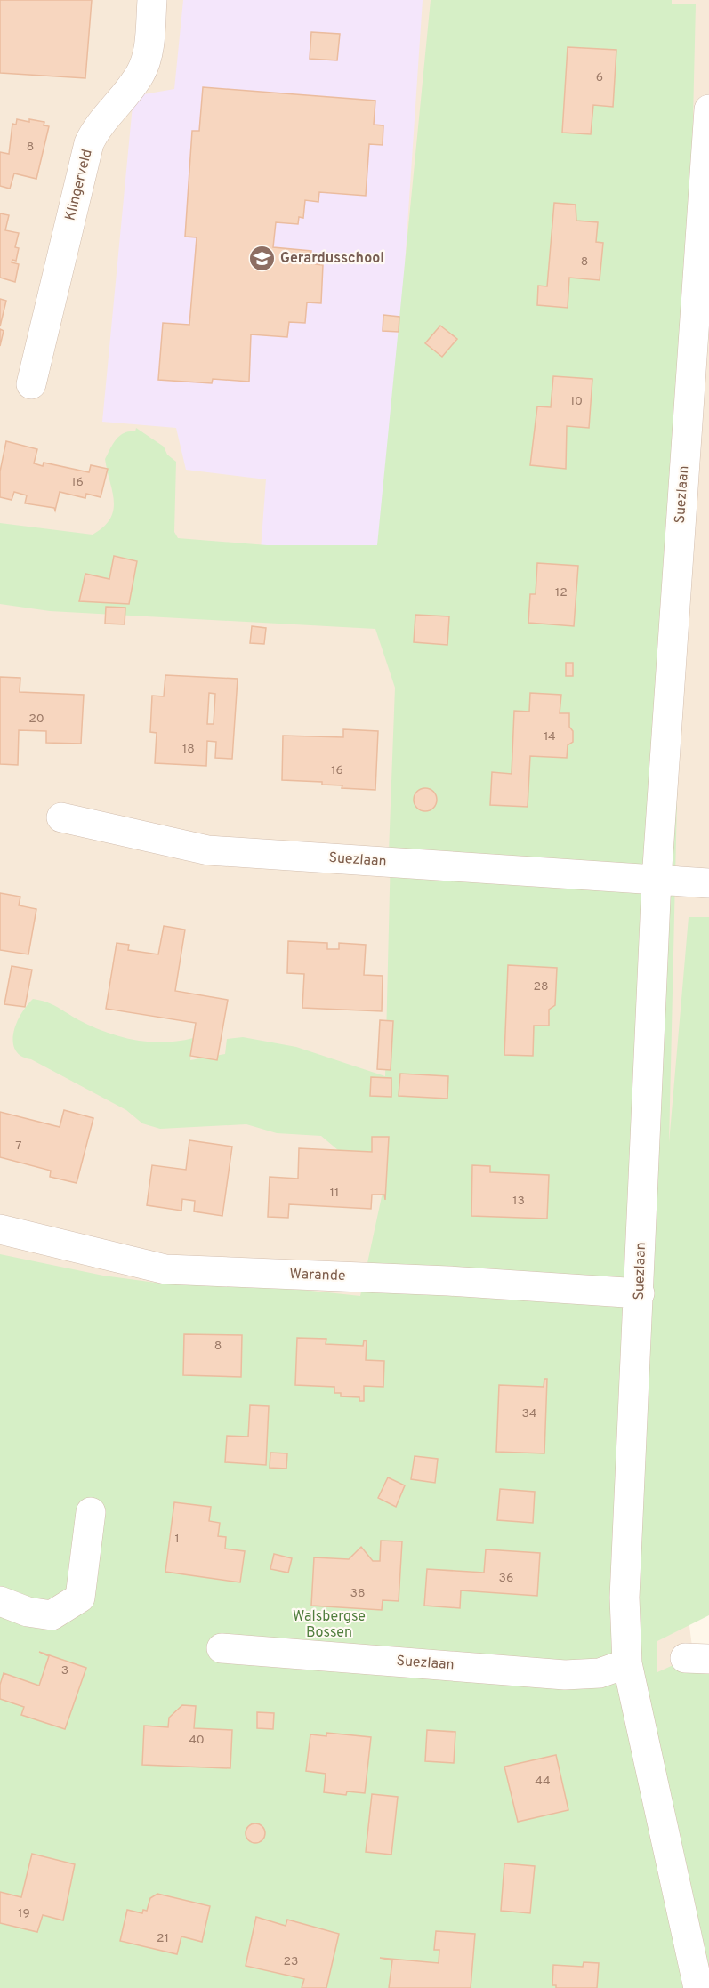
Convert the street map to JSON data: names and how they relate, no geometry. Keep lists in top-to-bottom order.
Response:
{
  "streets": {
    "street": ["Klingerveld", "Suezlaan", "Warande"]
  },
  "crossings": [
    ["Suezlaan", "Warande"]
  ],
  "parks": ["Walsbergse Bossen"],
  "places": {
    "school or university": ["Gerardusschool"]
  },
  "house_numbers": [
    "6",
    "8",
    "8",
    "10",
    "16",
    "12",
    "20",
    "14",
    "18",
    "16",
    "28",
    "7",
    "11",
    "13",
    "8",
    "34",
    "1",
    "36",
    "38",
    "3",
    "40",
    "44",
    "19",
    "21",
    "23"
  ]
}
